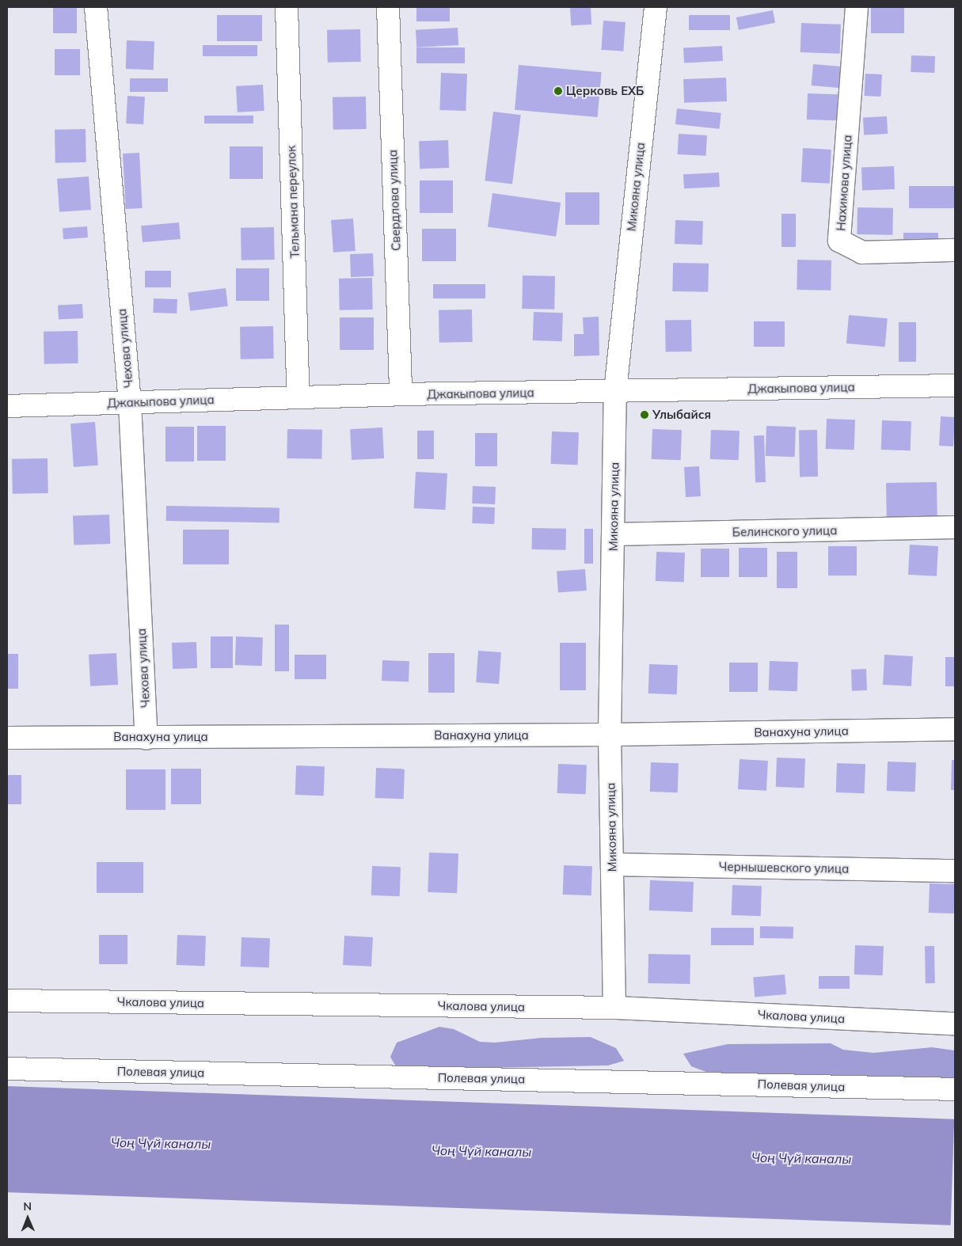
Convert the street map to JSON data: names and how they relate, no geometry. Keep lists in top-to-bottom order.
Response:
{
  "streets": {
    "street": [
      "Нахимова улица",
      "Микояна улица",
      "Свердлова улица",
      "Тельмана переулок",
      "Чехова улица",
      "Джакыпова улица",
      "Белинского улица",
      "Ванахуна улица",
      "Чернышевского улица",
      "Чкалова улица",
      "Полевая улица"
    ]
  },
  "crossings": [
    ["Микояна улица", "Джакыпова улица"],
    ["Микояна улица", "Белинского улица"],
    ["Микояна улица", "Ванахуна улица"],
    ["Микояна улица", "Чернышевского улица"],
    ["Микояна улица", "Чкалова улица"],
    ["Свердлова улица", "Джакыпова улица"],
    ["Тельмана переулок", "Джакыпова улица"],
    ["Чехова улица", "Джакыпова улица"],
    ["Чехова улица", "Ванахуна улица"]
  ],
  "water": ["Чоң Чүй каналы"],
  "places": ["Церковь ЕХБ", "Улыбайся"],
  "north": "top"
}
